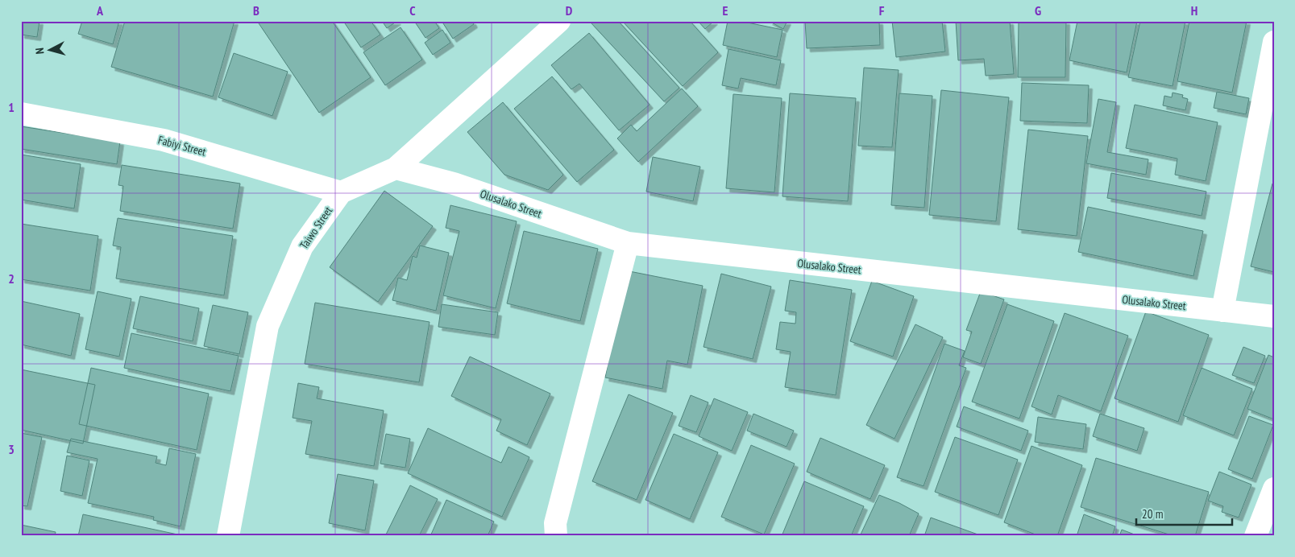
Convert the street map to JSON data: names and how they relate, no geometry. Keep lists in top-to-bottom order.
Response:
{
  "streets": {
    "street": ["Fabiyi Street", "Olusalako Street", "Taiwo Street"]
  },
  "crossings": [
    ["Fabiyi Street", "Taiwo Street"],
    ["Olusalako Street", "Taiwo Street"]
  ],
  "scale_bar": "20 m",
  "north": "left",
  "grid": {
    "columns": [
      "A",
      "B",
      "C",
      "D",
      "E",
      "F",
      "G",
      "H"
    ],
    "rows": ["1", "2", "3"]
  }
}
